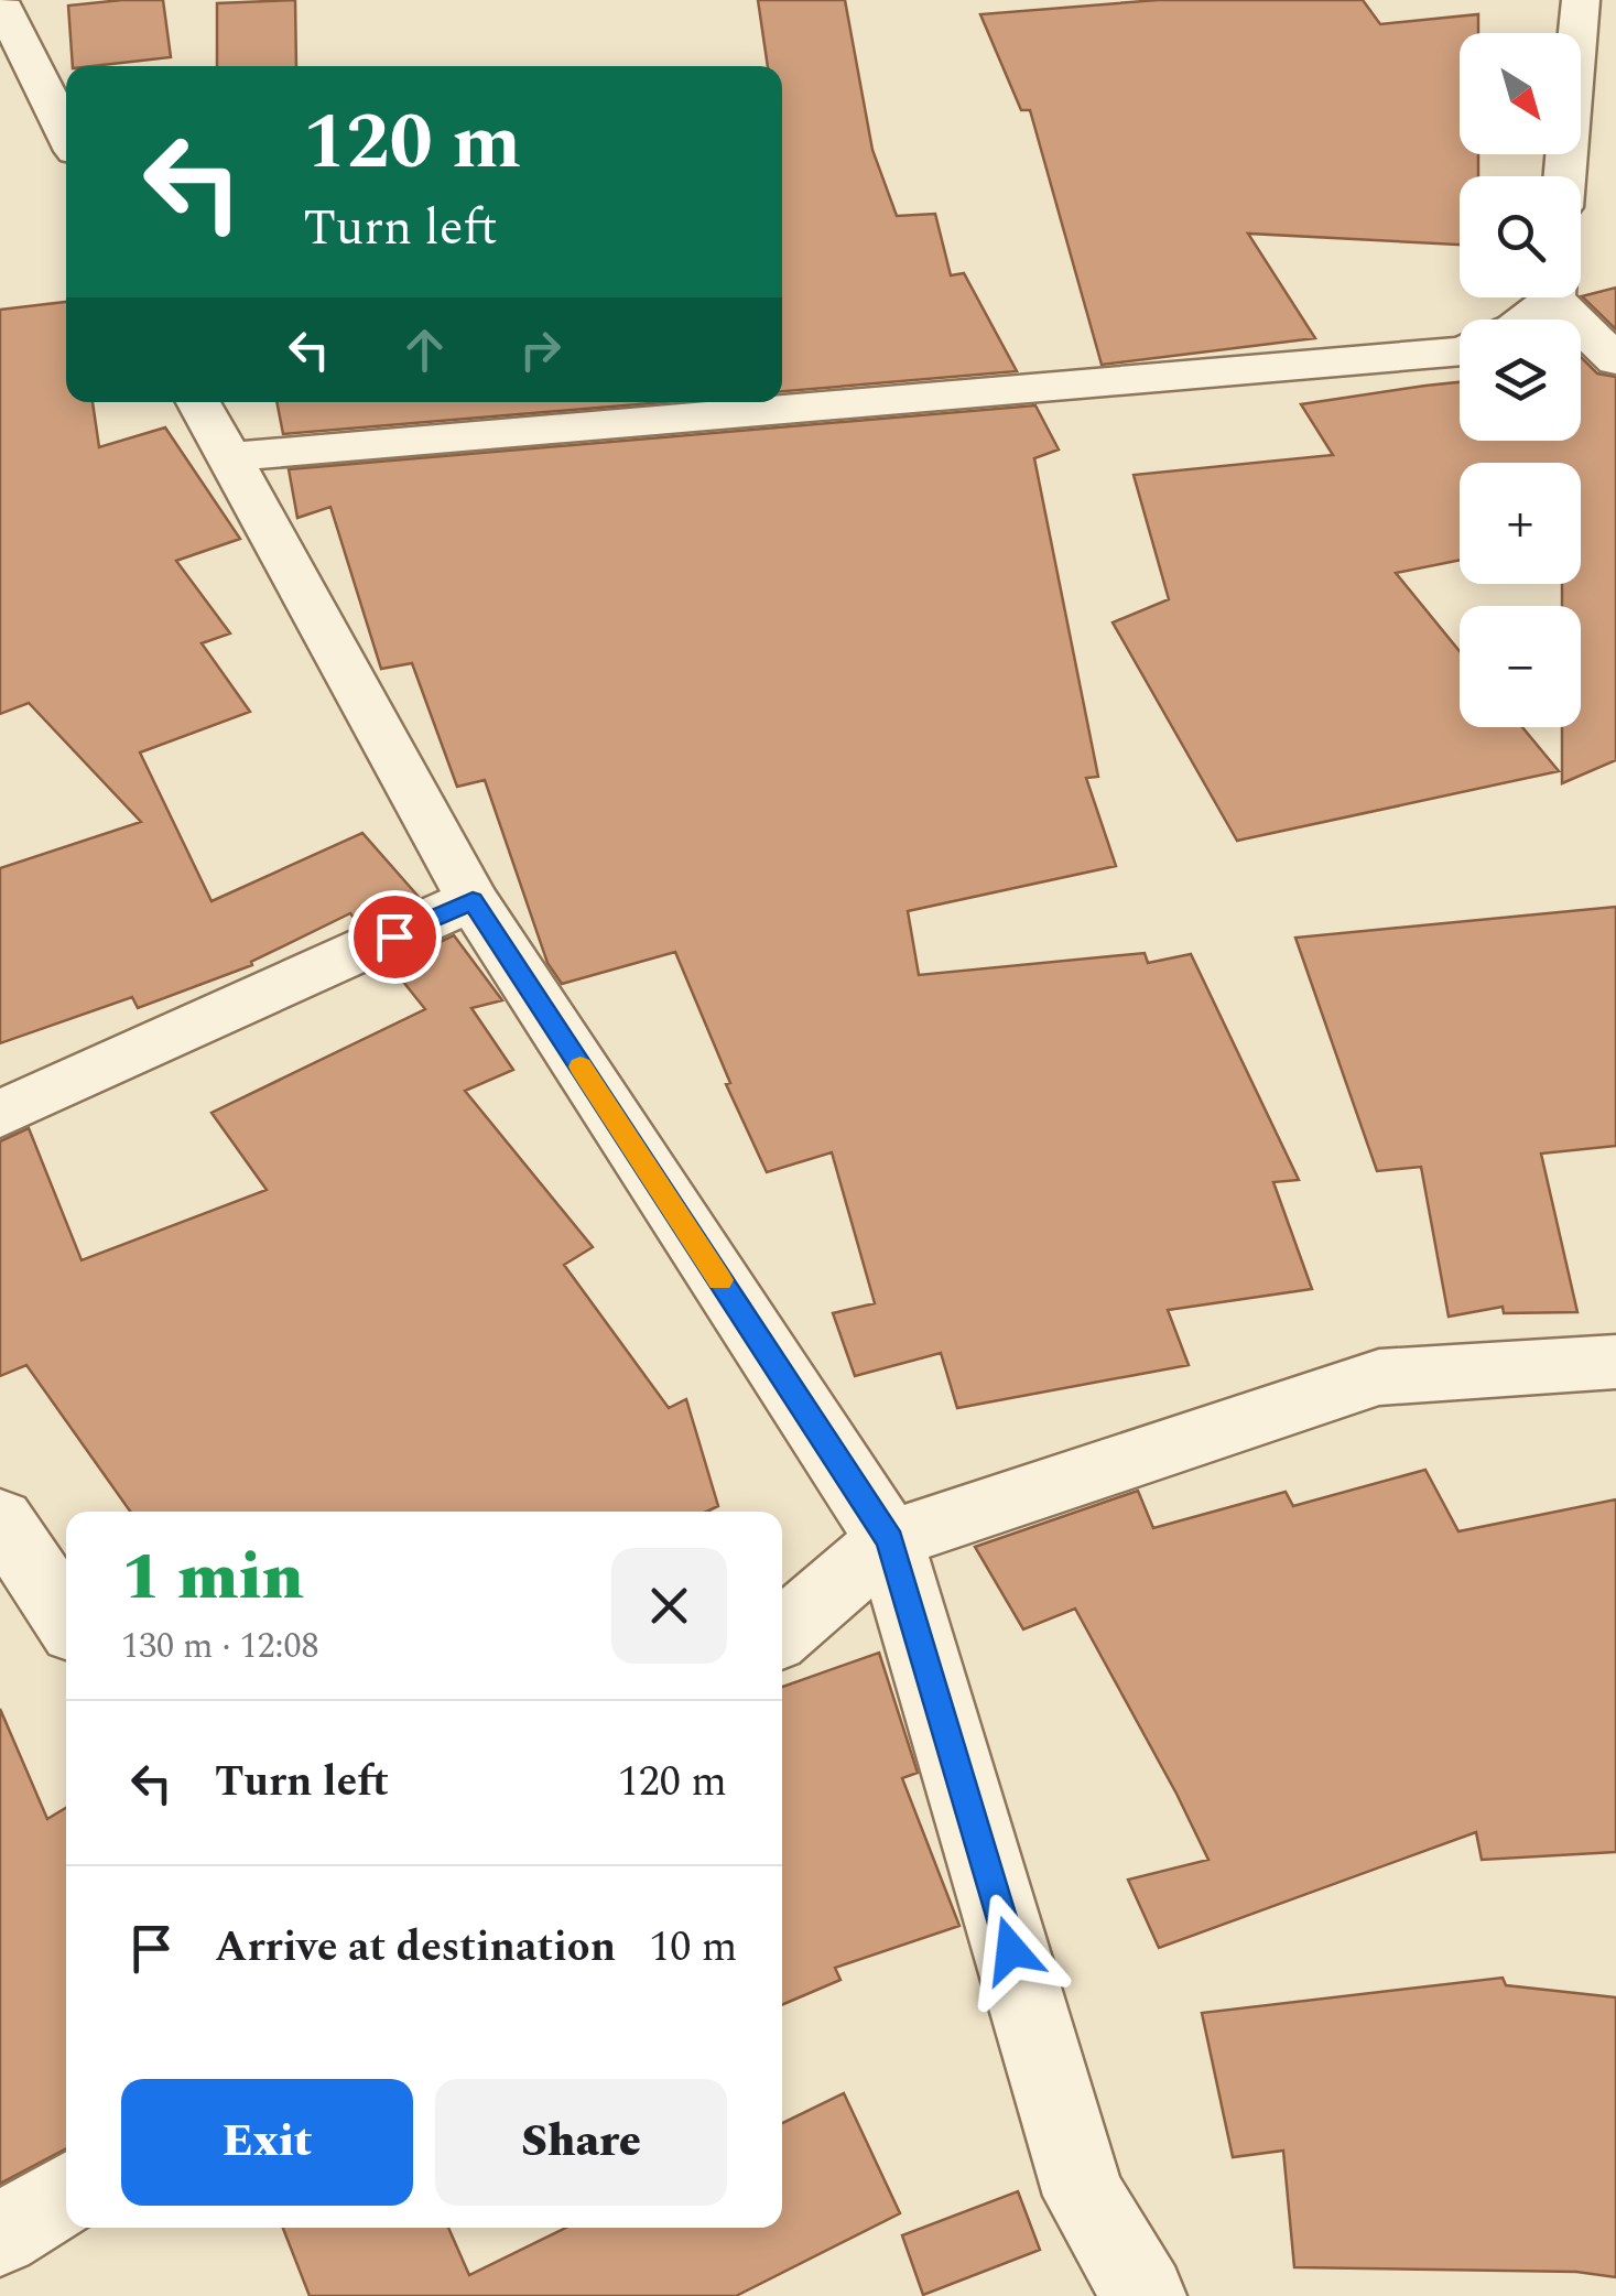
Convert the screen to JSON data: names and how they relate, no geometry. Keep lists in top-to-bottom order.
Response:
{
  "north": "bottom right",
  "page": {
    "map_buttons": ["+", "−"],
    "turn": ["120 m", "Turn left"],
    "heading": ["1 min", "130 m · 12:08"],
    "list": [
      {
        "name": "Turn left",
        "value": "120 m"
      },
      {
        "name": "Arrive at destination",
        "value": "10 m"
      }
    ],
    "buttons": ["Exit", "Share"]
  }
}
